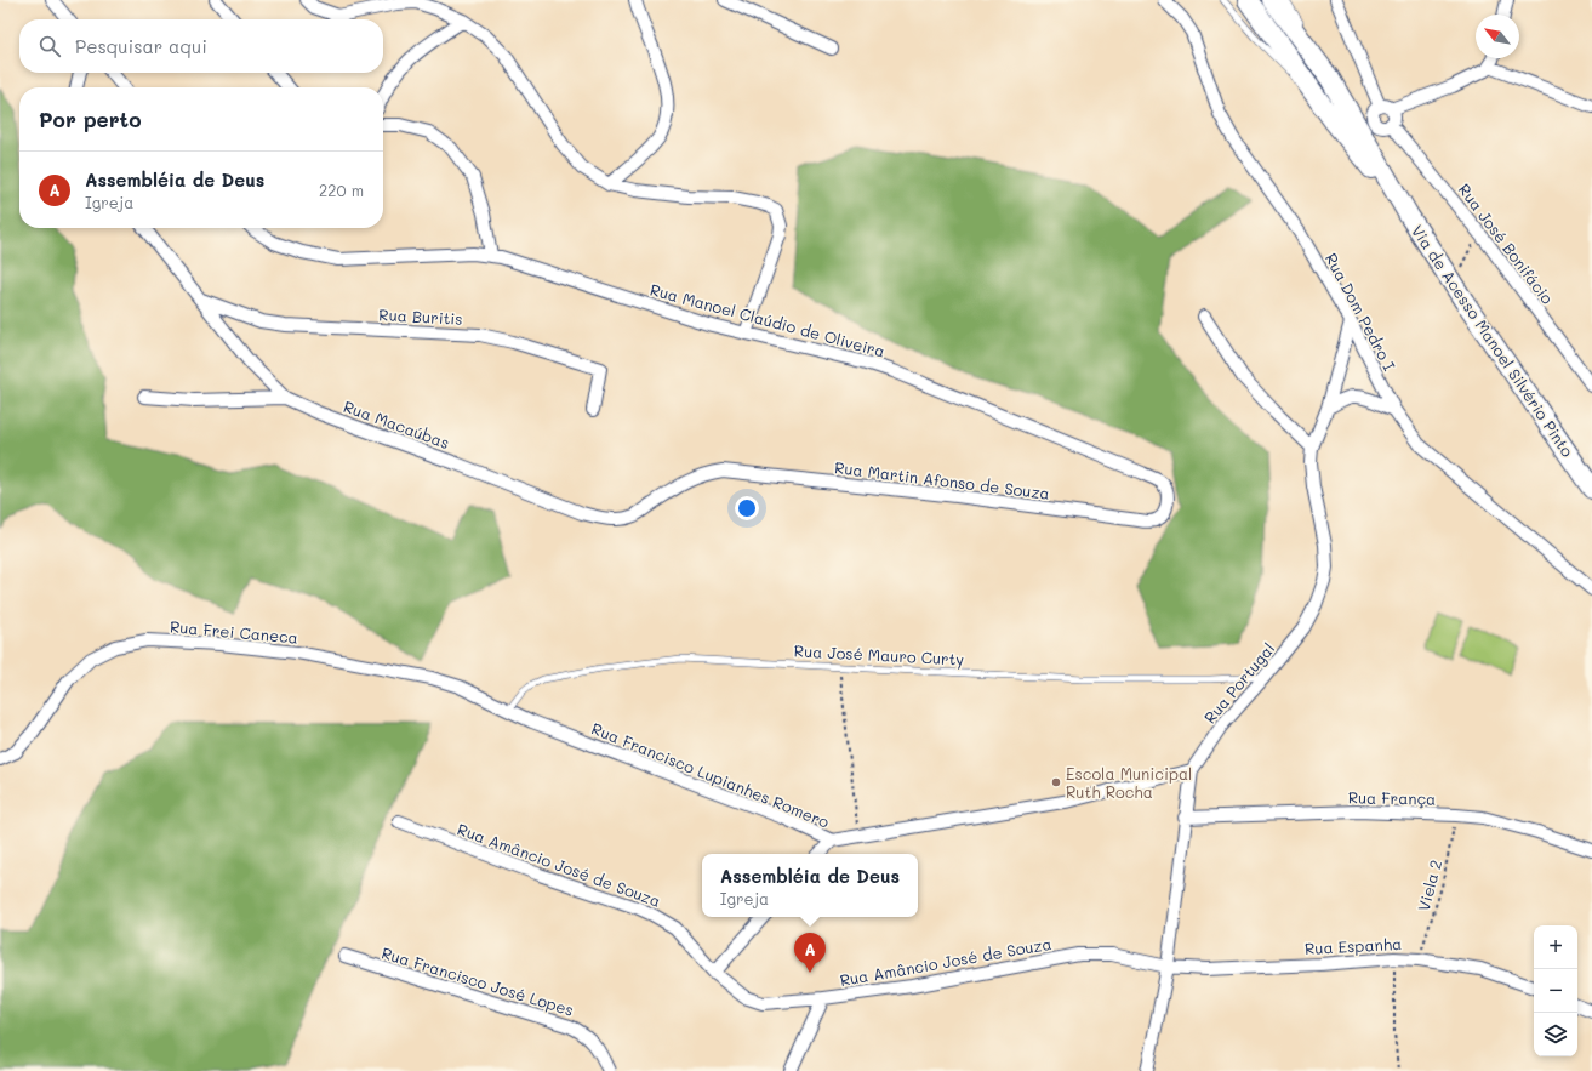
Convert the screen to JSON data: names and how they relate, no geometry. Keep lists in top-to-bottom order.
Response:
{
  "streets": {
    "main road": ["Via de Acesso Manoel Silvério Pinto"],
    "street": [
      "Rua José Bonifácio",
      "Rua Dom Pedro I",
      "Rua Buritis",
      "Rua Manoel Claúdio de Oliveira",
      "Rua Macaúbas",
      "Rua Martin Afonso de Souza",
      "Rua Frei Caneca",
      "Rua Portugal",
      "Rua Francisco Lupianhes Romero",
      "Rua França",
      "Rua Amâncio José de Souza",
      "Rua Espanha",
      "Rua Francisco José Lopes"
    ],
    "lane": ["Rua José Mauro Curty"],
    "path": ["Viela 2"]
  },
  "crossings": [
    ["Rua José Bonifácio", "Via de Acesso Manoel Silvério Pinto"],
    ["Rua Dom Pedro I", "Rua Portugal"],
    ["Rua Buritis", "Rua Macaúbas"],
    ["Rua Manoel Claúdio de Oliveira", "Rua Martin Afonso de Souza"],
    ["Rua Macaúbas", "Rua Martin Afonso de Souza"],
    ["Rua Frei Caneca", "Rua José Mauro Curty"],
    ["Rua Frei Caneca", "Rua Francisco Lupianhes Romero"],
    ["Rua José Mauro Curty", "Rua Portugal"],
    ["Rua José Mauro Curty", "Rua Francisco Lupianhes Romero"],
    ["Rua Portugal", "Rua Francisco Lupianhes Romero"],
    ["Rua Portugal", "Rua França"],
    ["Rua Portugal", "Rua Amâncio José de Souza"],
    ["Rua Portugal", "Rua Espanha"],
    ["Rua França", "Viela 2"],
    ["Rua Amâncio José de Souza", "Rua Espanha"],
    ["Viela 2", "Rua Espanha"]
  ],
  "places": ["Escola Municipal Ruth Rocha"],
  "north": "top left",
  "page": {
    "search": "Pesquisar aqui",
    "heading": "Por perto",
    "list": [
      {
        "mark": "A",
        "name": "Assembléia de Deus",
        "note": "Igreja",
        "value": "220 m"
      }
    ],
    "popup": ["Assembléia de Deus", "Igreja"],
    "map_buttons": ["+", "−"],
    "pins": "A"
  }
}
